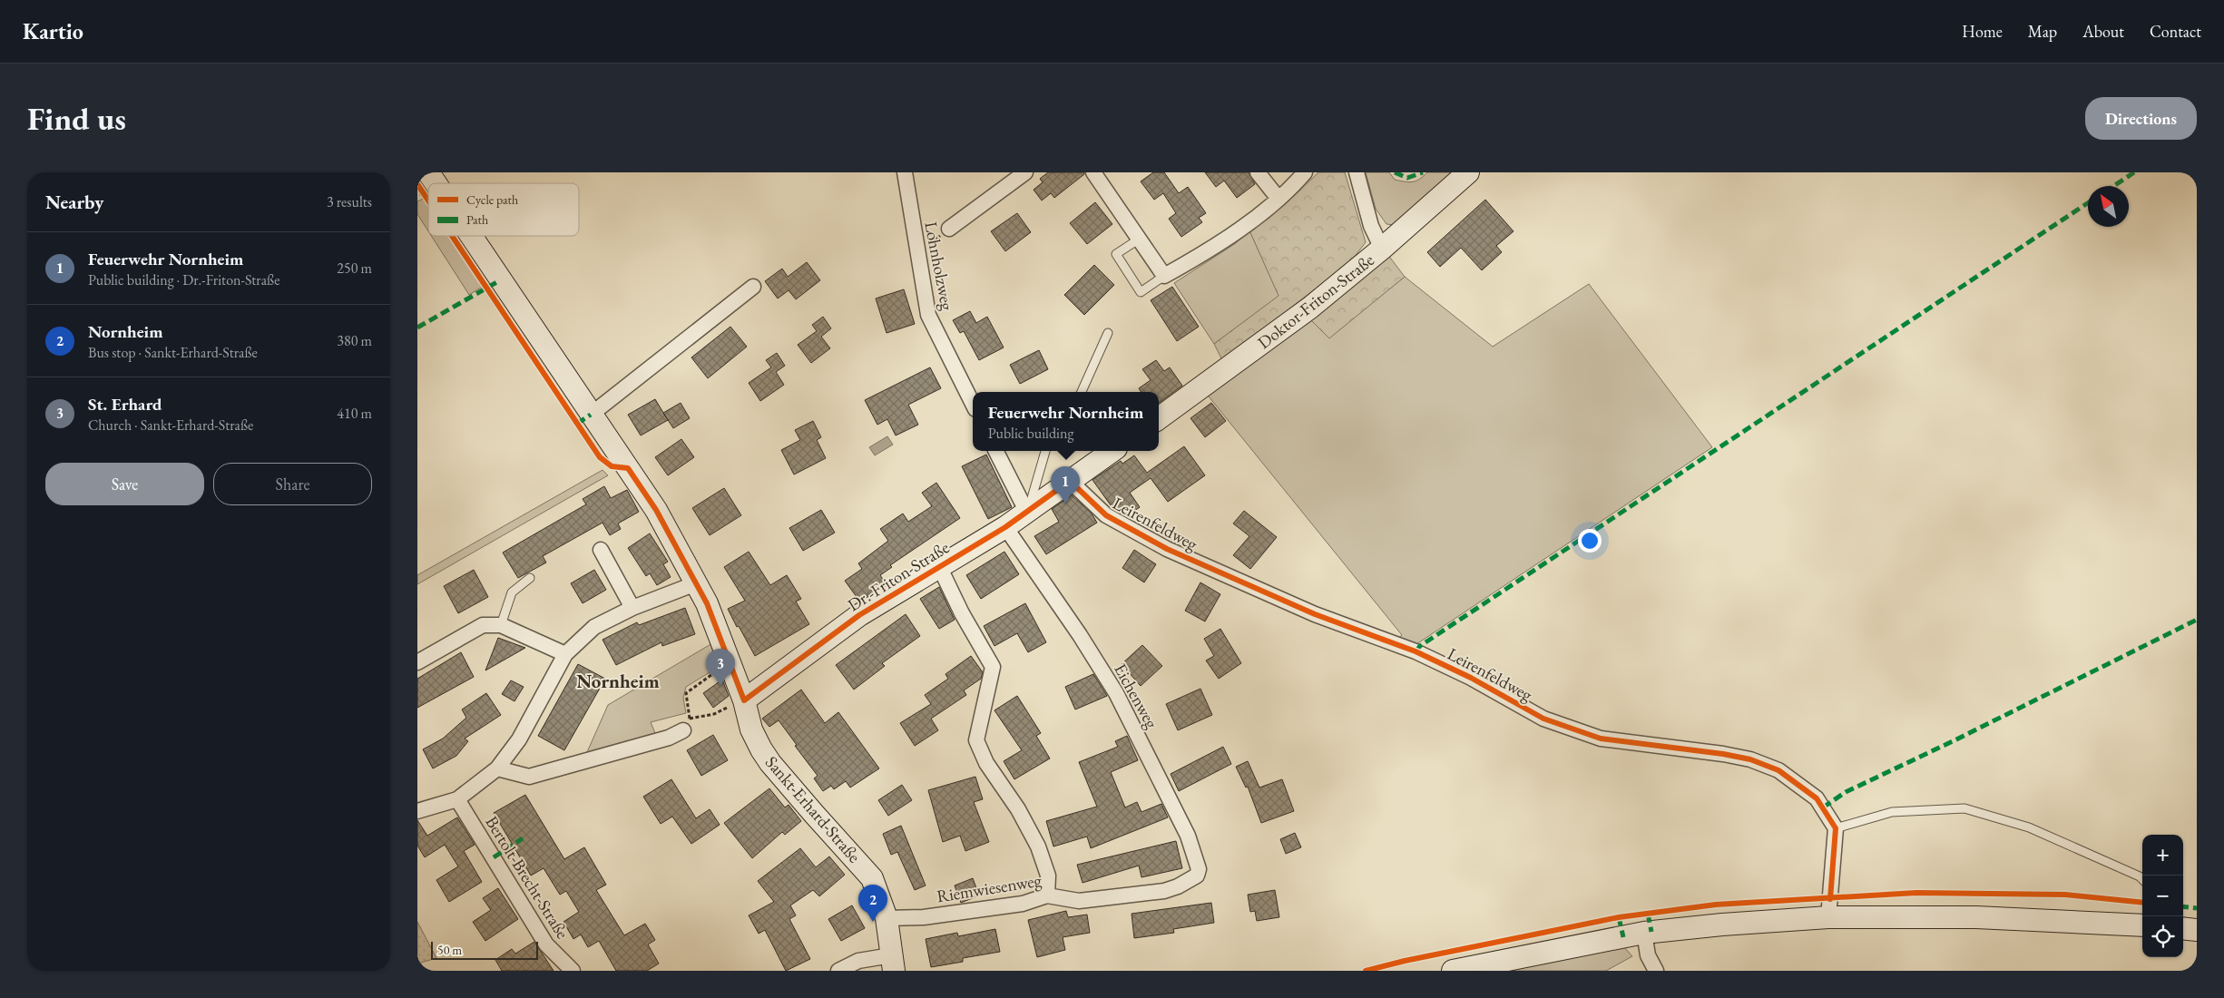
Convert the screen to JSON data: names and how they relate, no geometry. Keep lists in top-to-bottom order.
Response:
{
  "streets": {
    "street": [
      "Lohnholzweg",
      "Doktor-Friton-Straße",
      "Leirenfeldweg",
      "Dr.-Friton-Straße",
      "Eichenweg",
      "Sankt-Erhard-Straße",
      "Bertolt-Brecht-Straße",
      "Riemwiesenweg"
    ]
  },
  "crossings": [
    ["Leirenfeldweg", "Dr.-Friton-Straße"],
    ["Dr.-Friton-Straße", "Eichenweg"],
    ["Dr.-Friton-Straße", "Sankt-Erhard-Straße"],
    ["Eichenweg", "Riemwiesenweg"],
    ["Sankt-Erhard-Straße", "Riemwiesenweg"]
  ],
  "districts": ["Nornheim"],
  "legend": ["Cycle path", "Path"],
  "scale_bar": "50 m",
  "north": "top left",
  "page": {
    "header": "Kartio",
    "nav": [
      "Home",
      "Map",
      "About",
      "Contact"
    ],
    "buttons": [
      "Directions",
      ["Save", "Share"]
    ],
    "title": "Find us",
    "heading": ["Nearby", "3 results"],
    "list": [
      {
        "mark": "1",
        "name": "Feuerwehr Nornheim",
        "note": "Public building · Dr.-Friton-Straße",
        "value": "250 m"
      },
      {
        "mark": "2",
        "name": "Nornheim",
        "note": "Bus stop · Sankt-Erhard-Straße",
        "value": "380 m"
      },
      {
        "mark": "3",
        "name": "St. Erhard",
        "note": "Church · Sankt-Erhard-Straße",
        "value": "410 m"
      }
    ],
    "popup": ["Feuerwehr Nornheim", "Public building"],
    "pins": ["1", "3", "2"],
    "map_buttons": ["+", "−"],
    "scale": "50 m"
  }
}
